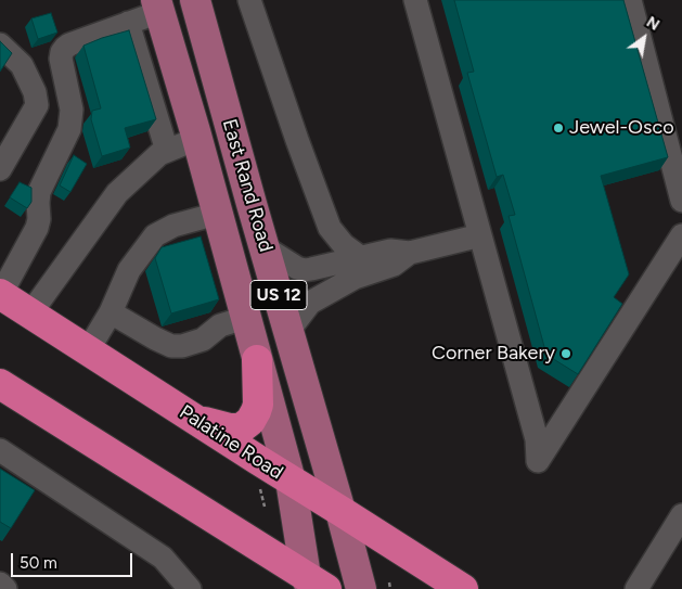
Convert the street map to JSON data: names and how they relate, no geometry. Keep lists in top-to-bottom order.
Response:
{
  "streets": {
    "highway": ["Palatine Road"],
    "main road": ["East Rand Road", "US 12"]
  },
  "crossings": [
    ["East Rand Road", "Palatine Road"]
  ],
  "places": ["Jewel-Osco", "Corner Bakery"],
  "scale_bar": "50 m",
  "north": "top right"
}
